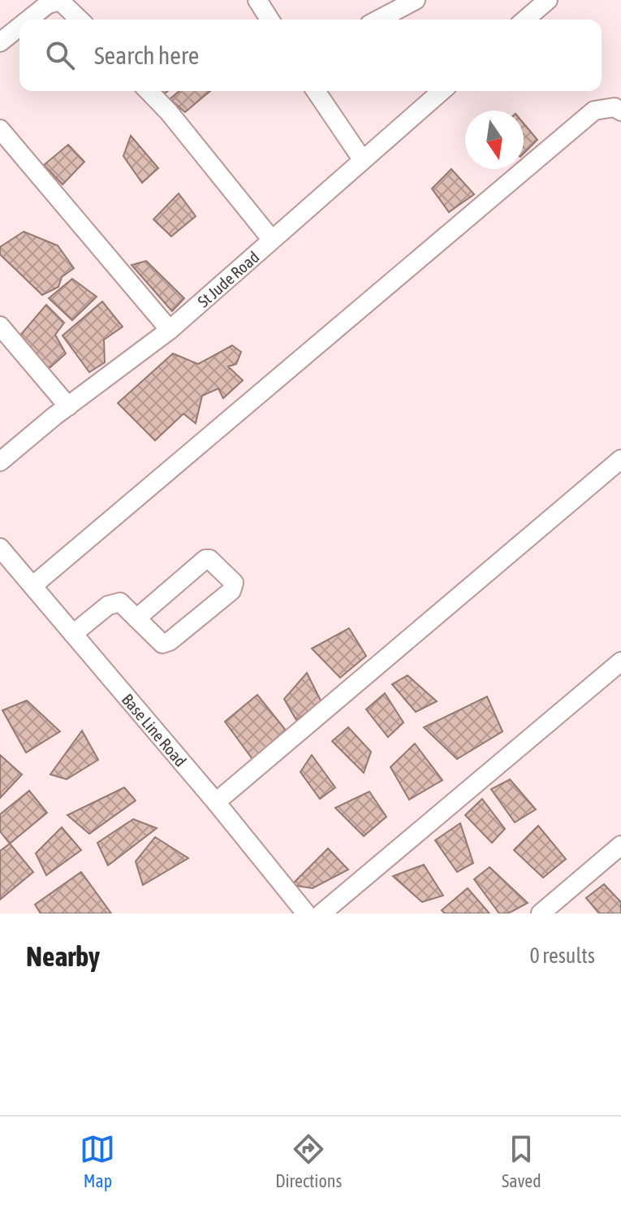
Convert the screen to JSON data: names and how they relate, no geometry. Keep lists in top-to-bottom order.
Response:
{
  "streets": {
    "street": ["St Jude Road", "Base Line Road"]
  },
  "north": "bottom",
  "page": {
    "search": "Search here",
    "heading": ["Nearby", "0 results"],
    "nav": ["Map", "Directions", "Saved"]
  }
}
